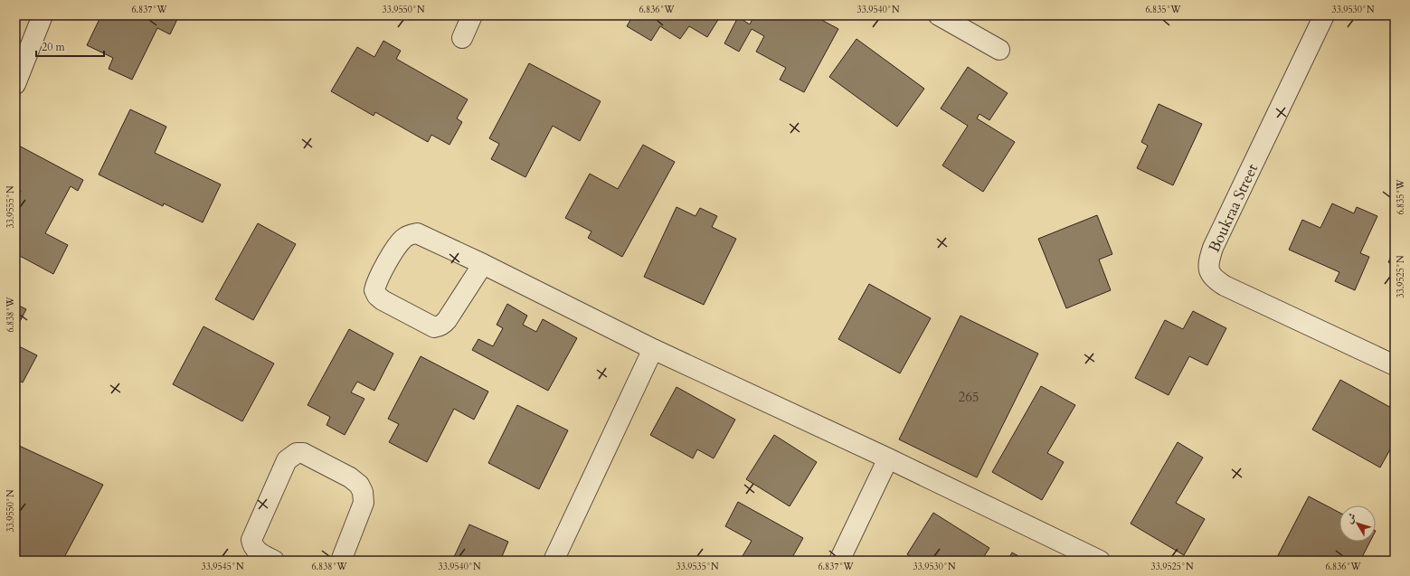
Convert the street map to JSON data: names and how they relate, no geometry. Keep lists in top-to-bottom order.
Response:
{
  "streets": {
    "street": ["Boukraa Street"]
  },
  "house_numbers": ["265"],
  "scale_bar": "20 m",
  "north": "top left",
  "coordinates": [
    "6.837°W",
    "33.9550°N",
    "6.836°W",
    "33.9540°N",
    "6.835°W",
    "33.9530°N",
    "33.9555°N",
    "33.9525°N",
    "6.838°W",
    "33.9545°N",
    "33.9535°N"
  ]
}
